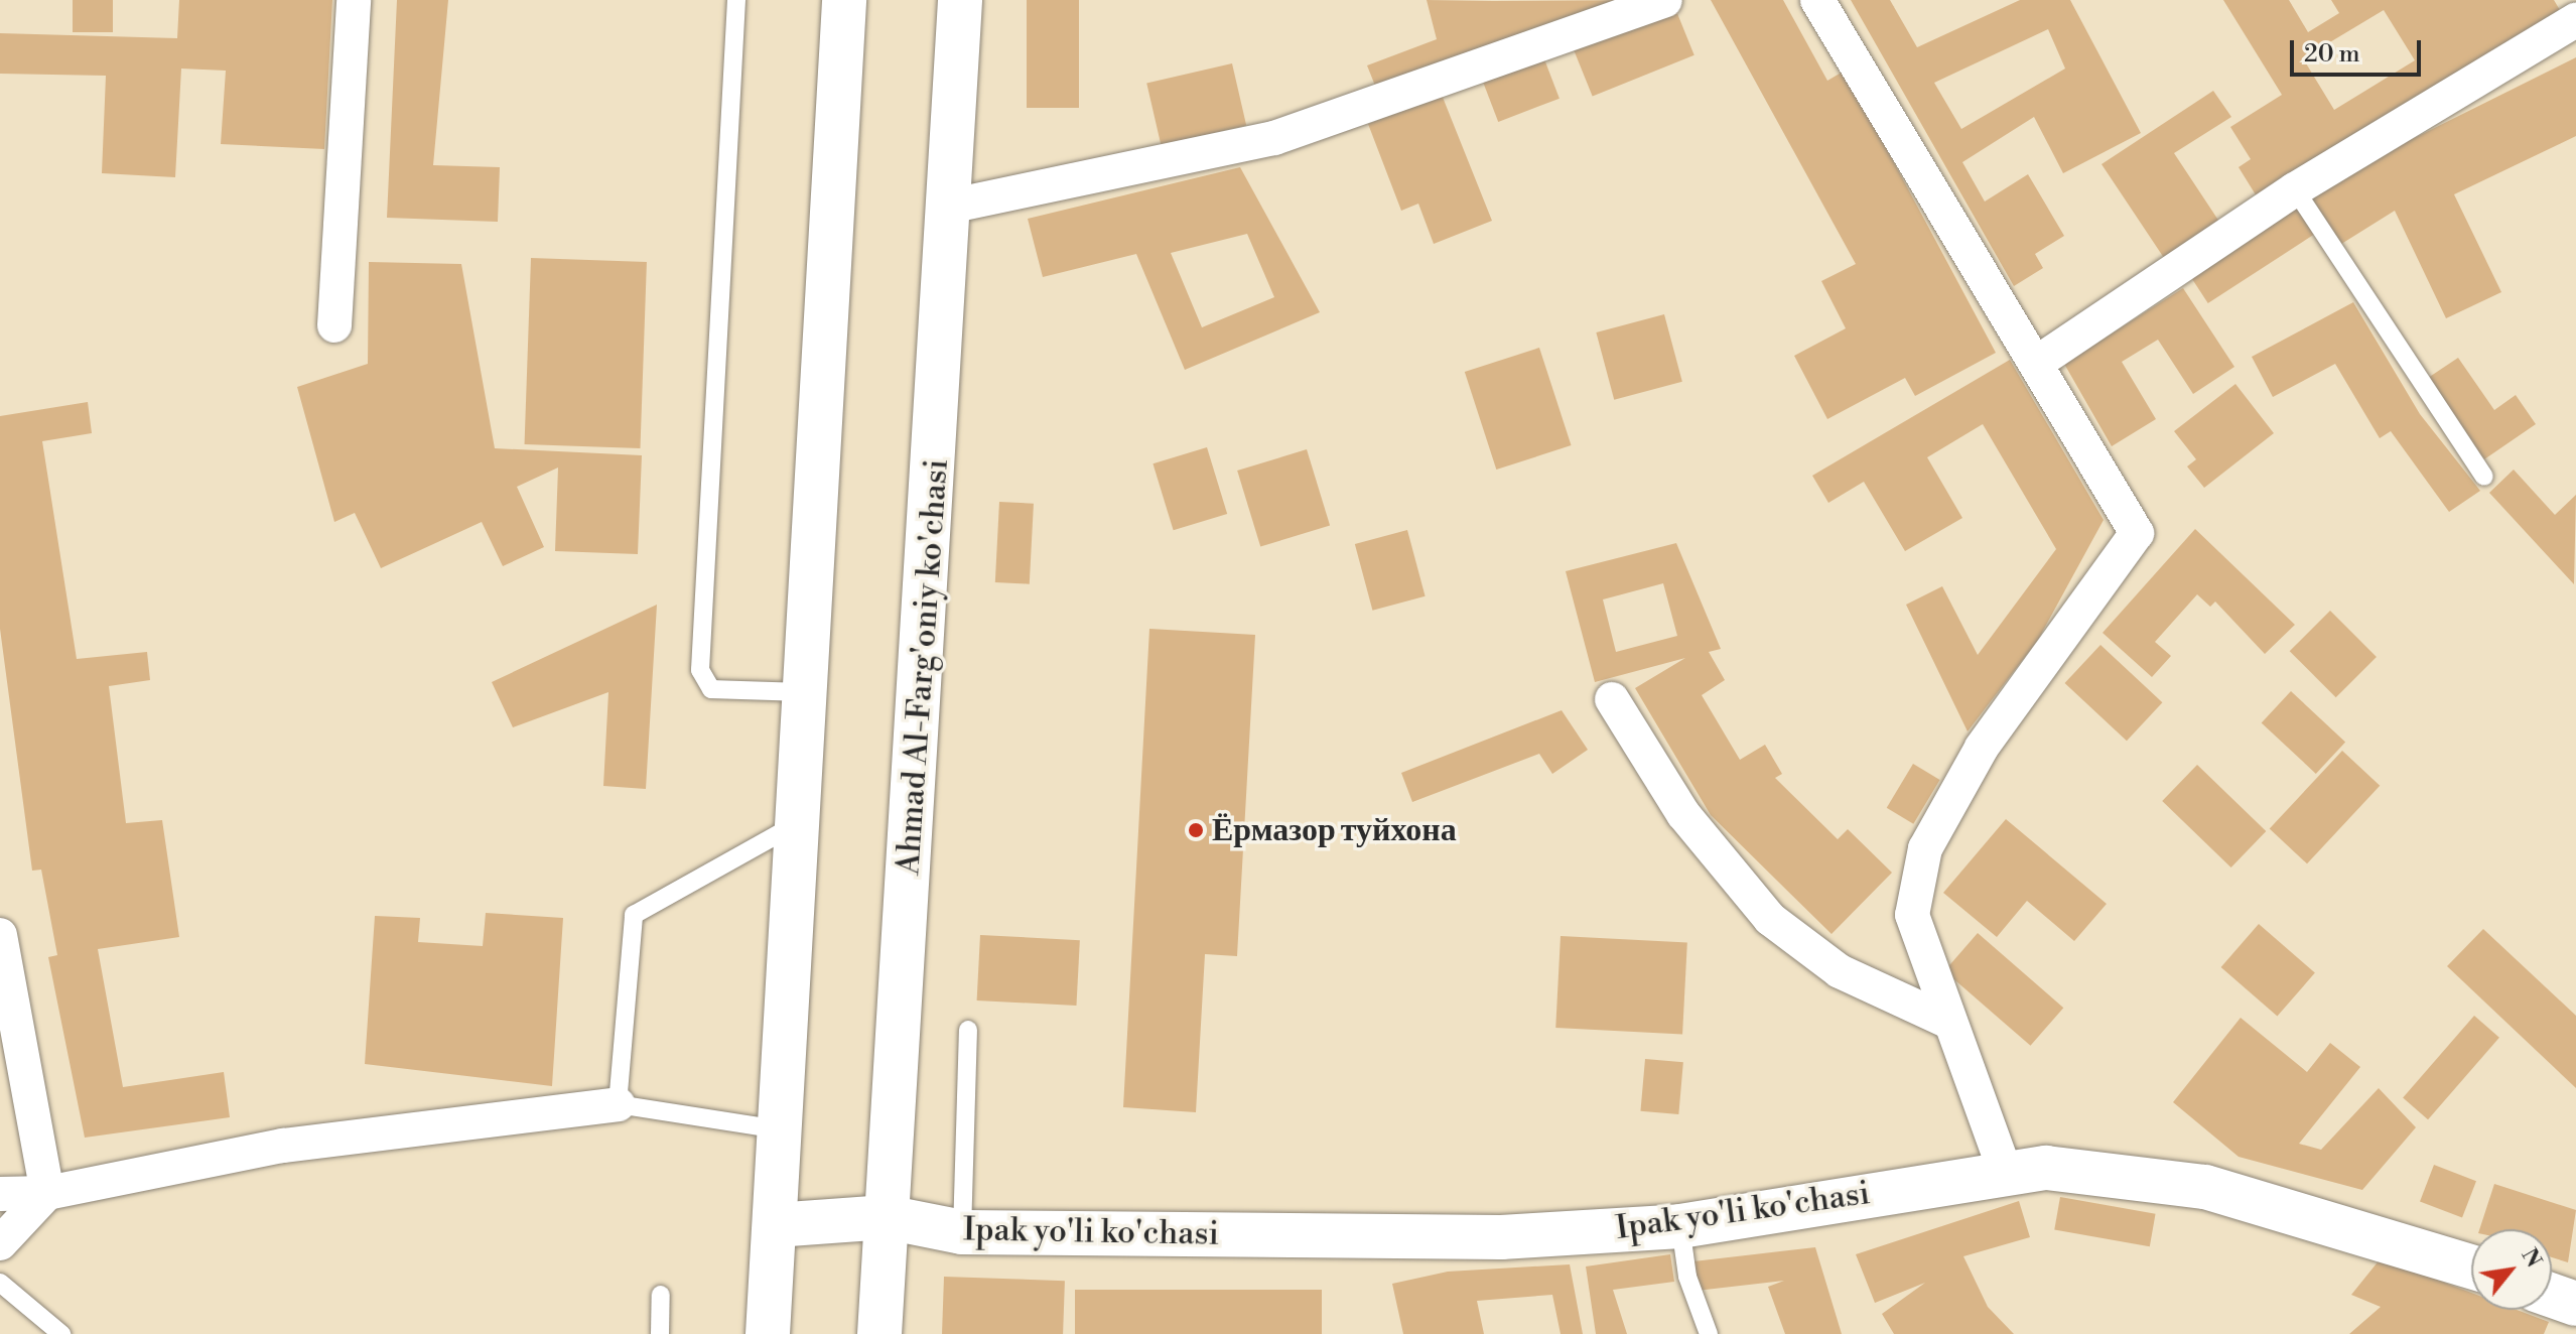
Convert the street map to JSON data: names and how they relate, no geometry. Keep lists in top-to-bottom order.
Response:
{
  "streets": {
    "main road": ["Ahmad Al-Farg'oniy ko'chasi", "Ipak yo'li ko'chasi"]
  },
  "crossings": [
    ["Ahmad Al-Farg'oniy ko'chasi", "Ipak yo'li ko'chasi"]
  ],
  "places": ["Ёрмазор туйхона"],
  "scale_bar": "20 m",
  "north": "top right"
}
